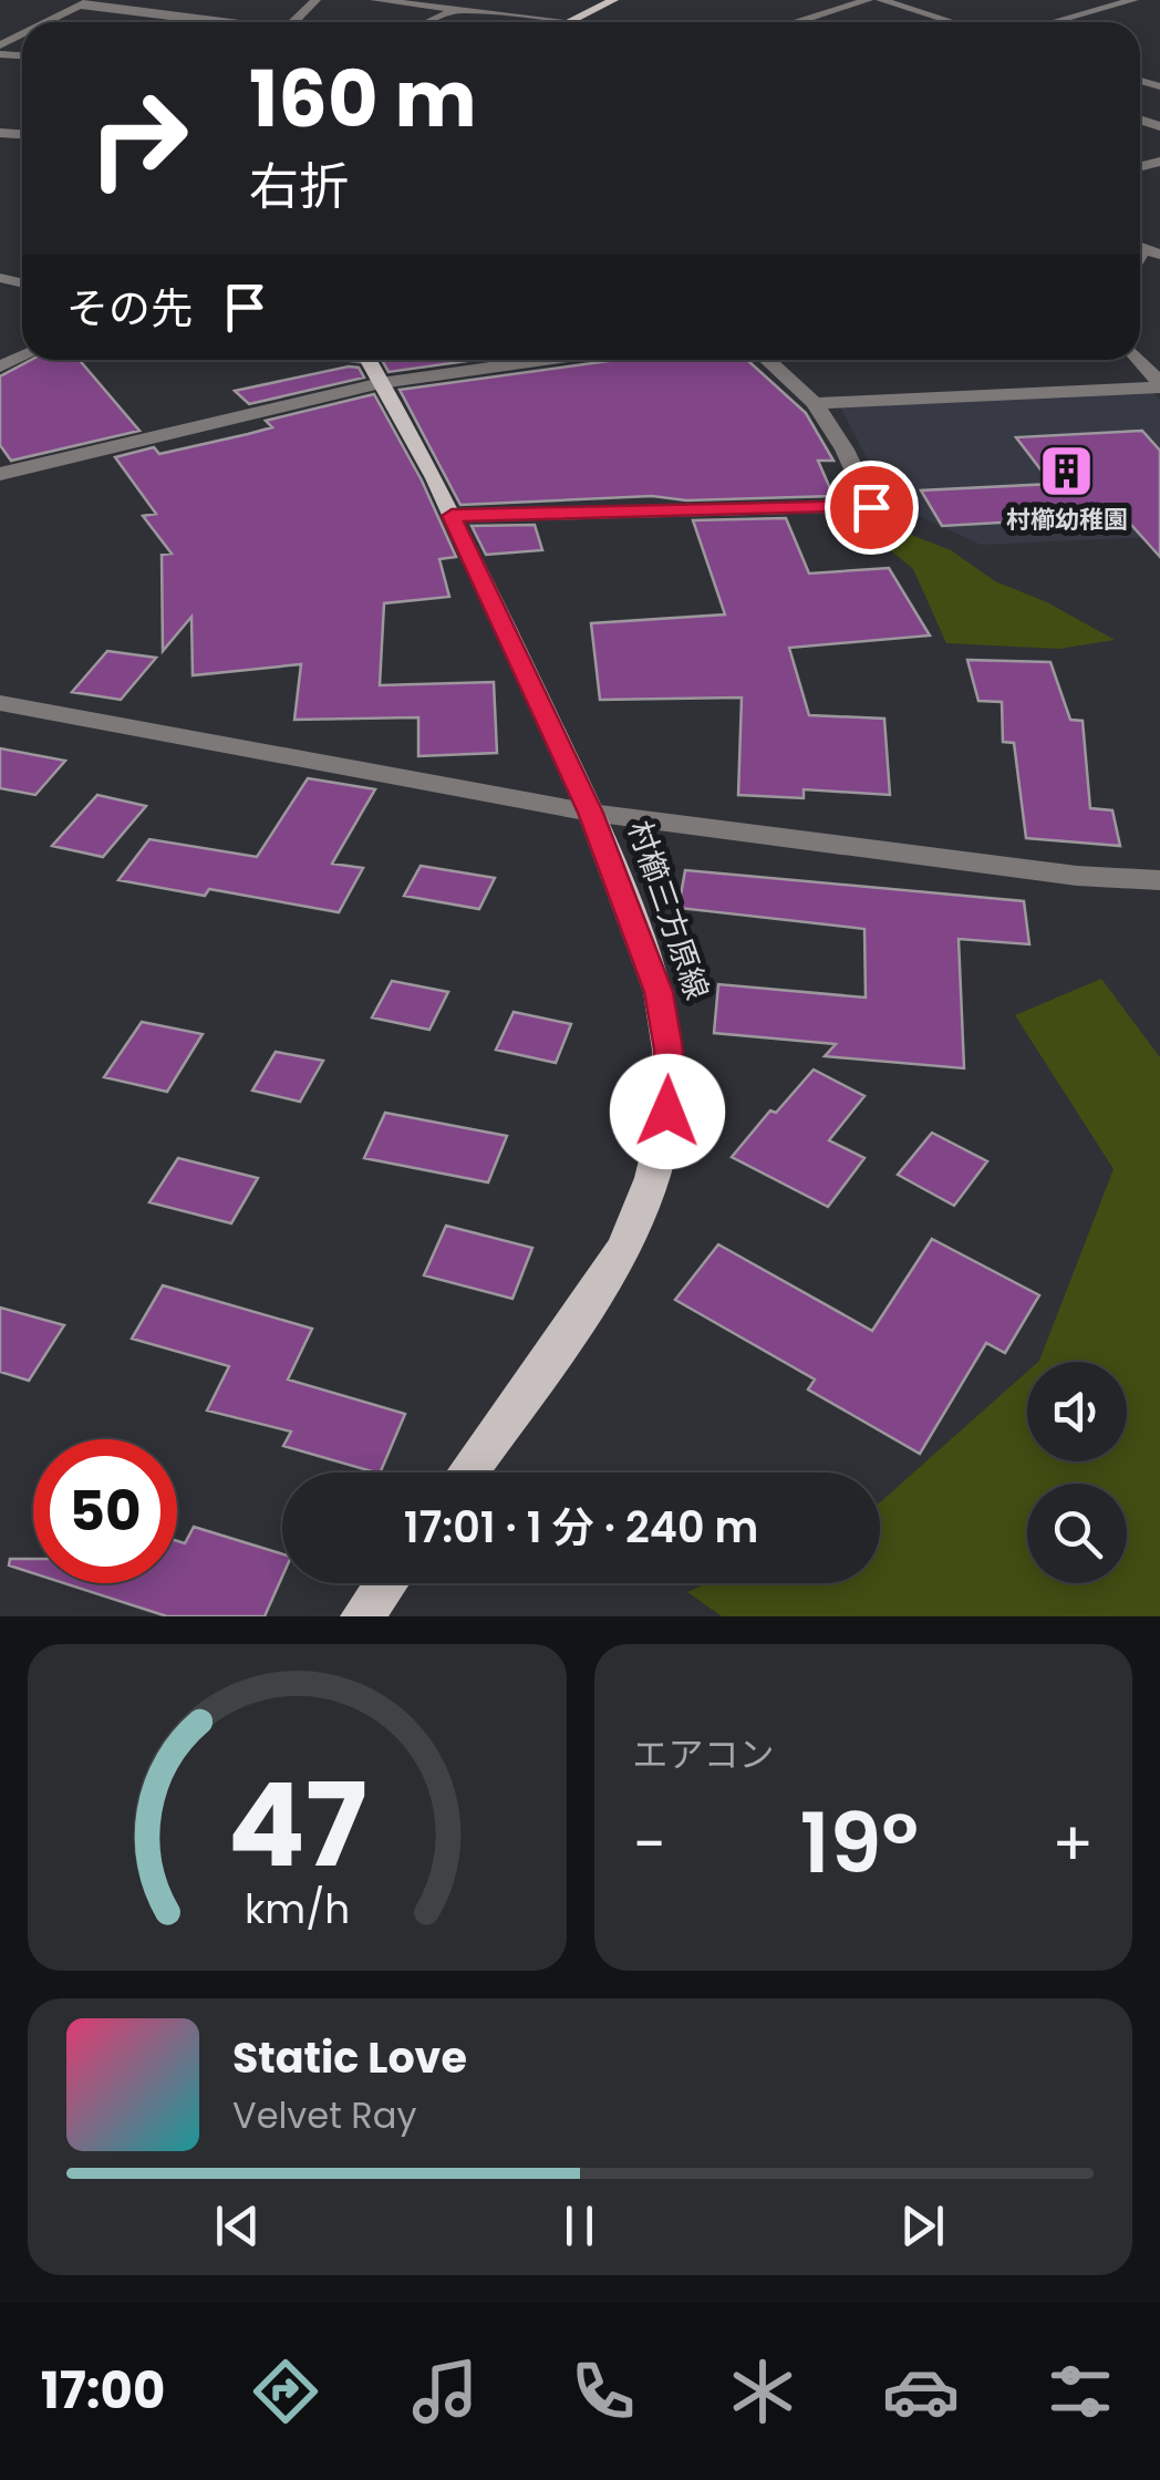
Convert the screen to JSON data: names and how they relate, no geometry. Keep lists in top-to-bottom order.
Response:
{
  "streets": {
    "main road": ["村櫛三方原線"]
  },
  "places": {
    "building": ["村櫛幼稚園"]
  },
  "page": {
    "turn": ["160 m", "右折"],
    "then": "その先",
    "limit": "50",
    "trip": "17:01 · 1 分 · 240 m",
    "tile": "エアコン",
    "heat": ["−", "19°", "+"],
    "song": ["Static Love", "Velvet Ray"],
    "tabs": "17:00",
    "gauge": ["47", "km/h"]
  }
}
